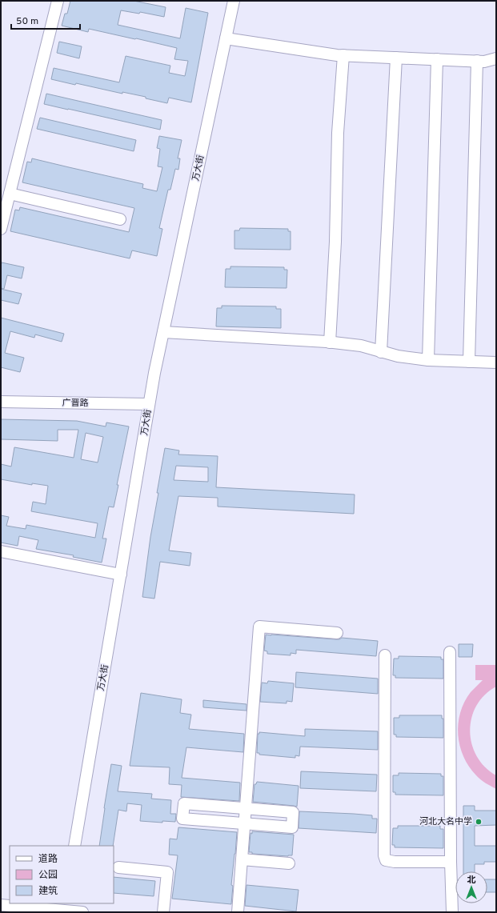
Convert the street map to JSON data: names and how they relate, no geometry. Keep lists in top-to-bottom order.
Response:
{
  "streets": {
    "street": ["万大街", "广晋路"]
  },
  "crossings": [
    ["万大街", "广晋路"]
  ],
  "places": ["河北大名中学"],
  "legend": ["道路", "公园", "建筑"],
  "scale_bar": "50 m",
  "north": "top"
}
